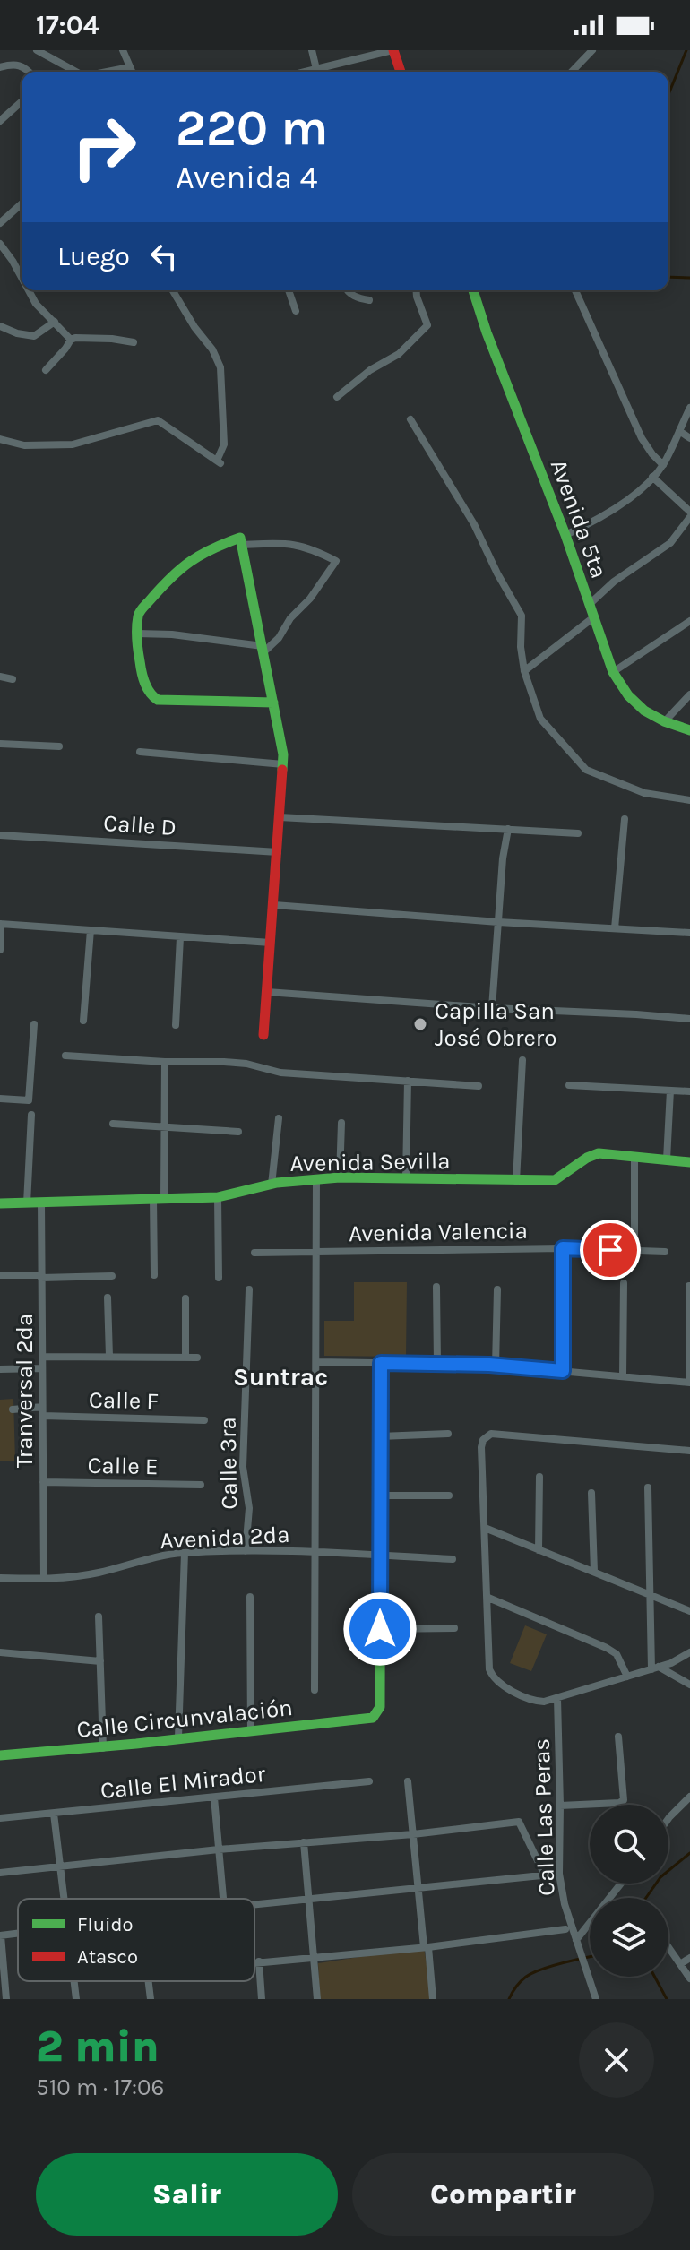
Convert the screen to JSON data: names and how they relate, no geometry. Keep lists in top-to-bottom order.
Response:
{
  "streets": {
    "street": [
      "Avenida 5ta",
      "Calle D",
      "Avenida Sevilla",
      "Avenida Valencia",
      "Tranversal 2da",
      "Calle F",
      "Calle 3ra",
      "Calle E",
      "Avenida 2da",
      "Calle Circunvalación",
      "Calle El Mirador",
      "Calle Las Peras"
    ]
  },
  "crossings": [
    ["Avenida Sevilla", "Tranversal 2da"],
    ["Tranversal 2da", "Calle F"],
    ["Tranversal 2da", "Calle E"],
    ["Tranversal 2da", "Avenida 2da"],
    ["Calle 3ra", "Avenida 2da"]
  ],
  "districts": ["Suntrac"],
  "places": ["Capilla San José Obrero"],
  "legend": ["Fluido", "Atasco"],
  "page": {
    "status": "17:04",
    "turn": ["220 m", "Avenida 4"],
    "then": "Luego",
    "heading": ["2 min", "510 m · 17:06"],
    "buttons": ["Salir", "Compartir"]
  }
}
